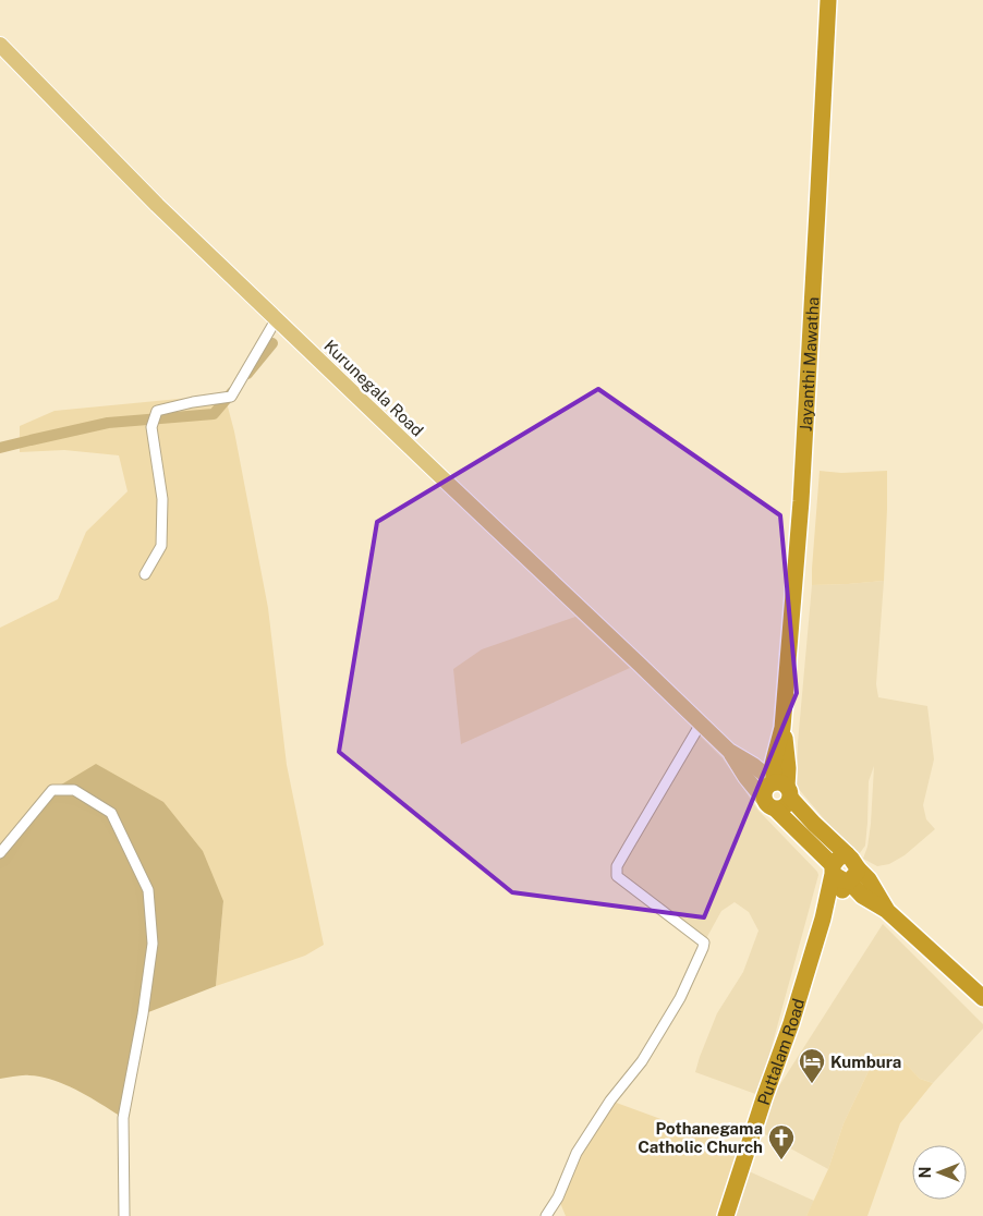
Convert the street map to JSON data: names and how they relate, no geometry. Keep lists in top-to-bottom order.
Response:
{
  "streets": {
    "highway": ["Jayanthi Mawatha", "Puttalam Road"],
    "main road": ["Kurunegala Road"]
  },
  "crossings": [
    ["Jayanthi Mawatha", "Kurunegala Road"]
  ],
  "places": {
    "hotel": ["Kumbura"],
    "church": ["Pothanegama Catholic Church"]
  },
  "north": "left"
}
